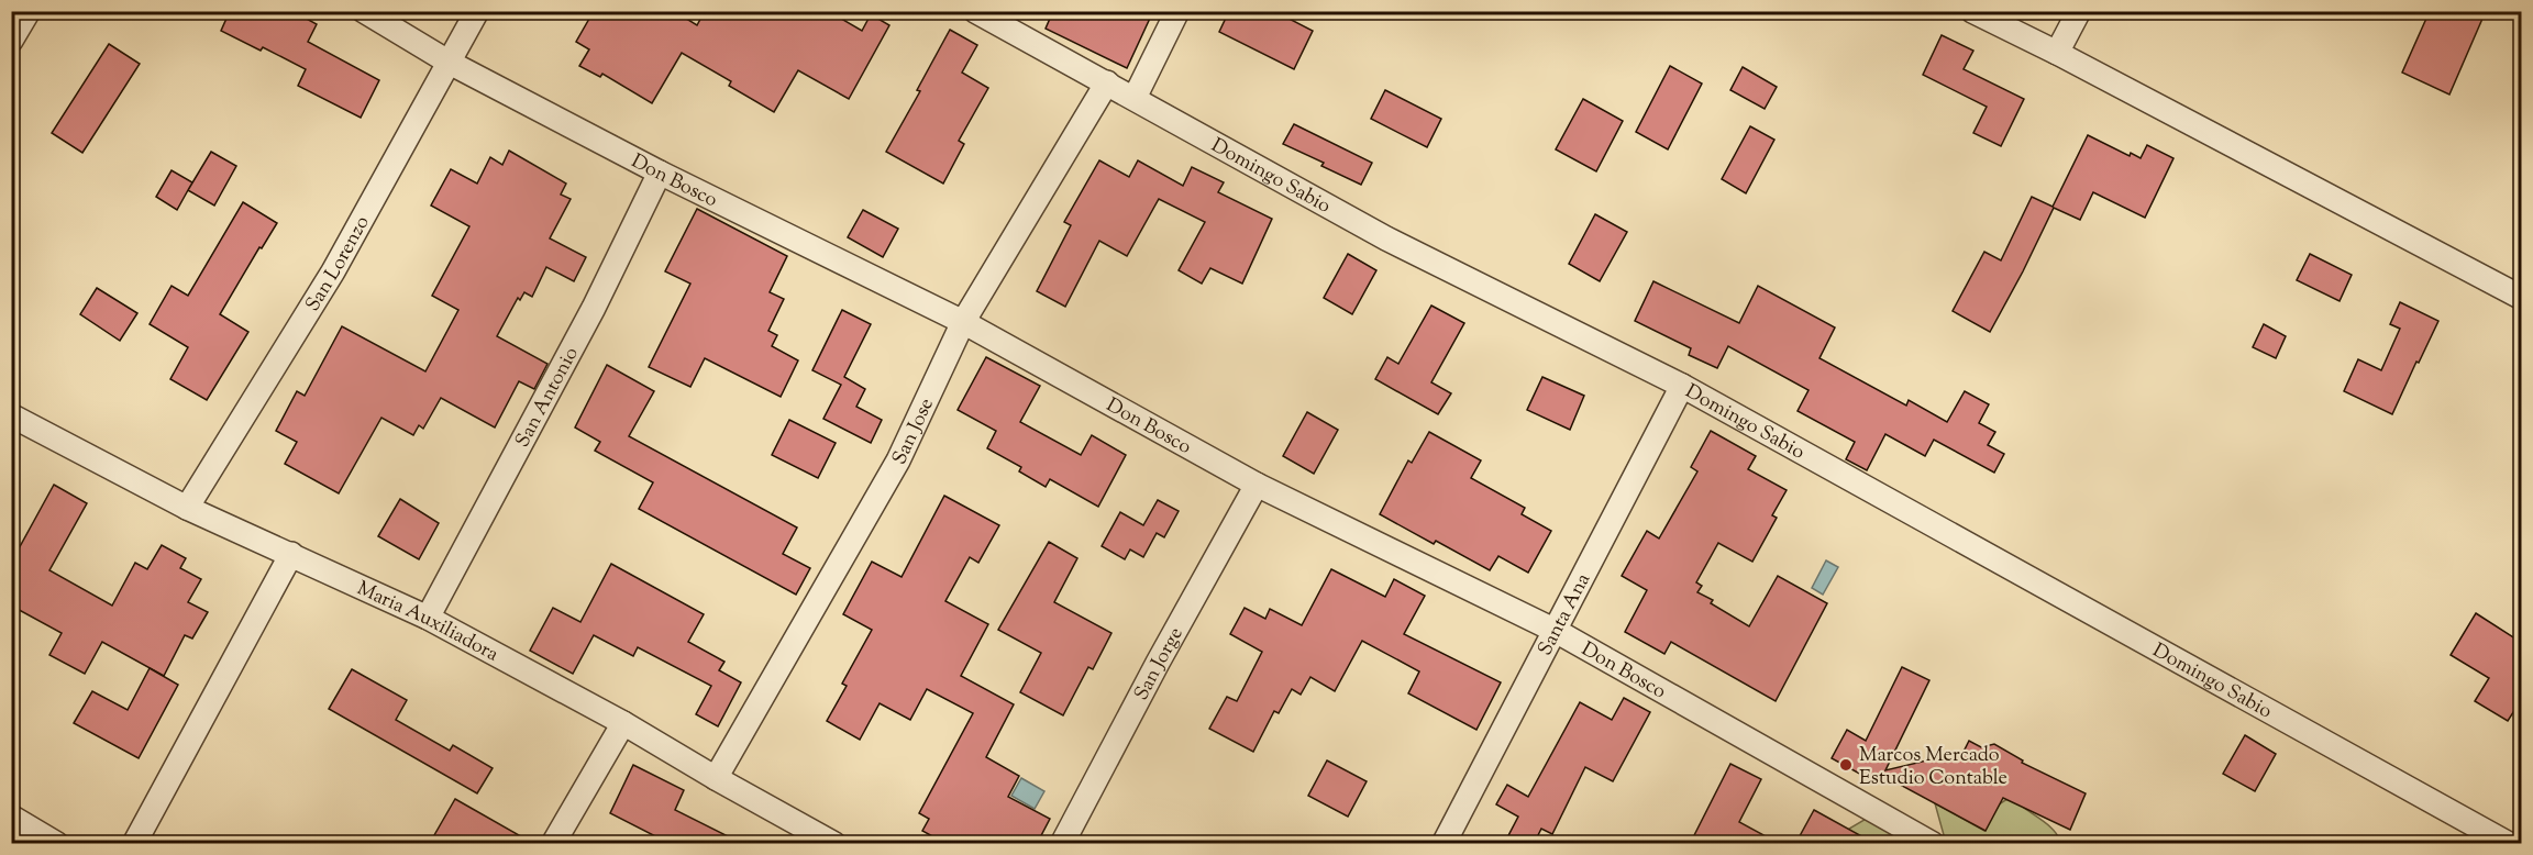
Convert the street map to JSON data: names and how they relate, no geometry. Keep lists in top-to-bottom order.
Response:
{
  "streets": {
    "street": [
      "Domingo Sabio",
      "Don Bosco",
      "San Lorenzo",
      "San Antonio",
      "San Jose",
      "Santa Ana",
      "Maria Auxiliadora",
      "San Jorge"
    ]
  },
  "crossings": [
    ["Domingo Sabio", "San Jose"],
    ["Domingo Sabio", "Santa Ana"],
    ["Don Bosco", "San Lorenzo"],
    ["Don Bosco", "San Antonio"],
    ["Don Bosco", "San Jose"],
    ["Don Bosco", "Santa Ana"],
    ["Don Bosco", "San Jorge"],
    ["San Lorenzo", "Maria Auxiliadora"],
    ["San Antonio", "Maria Auxiliadora"],
    ["San Jose", "Maria Auxiliadora"]
  ],
  "places": ["Marcos Mercado Estudio Contable"]
}
